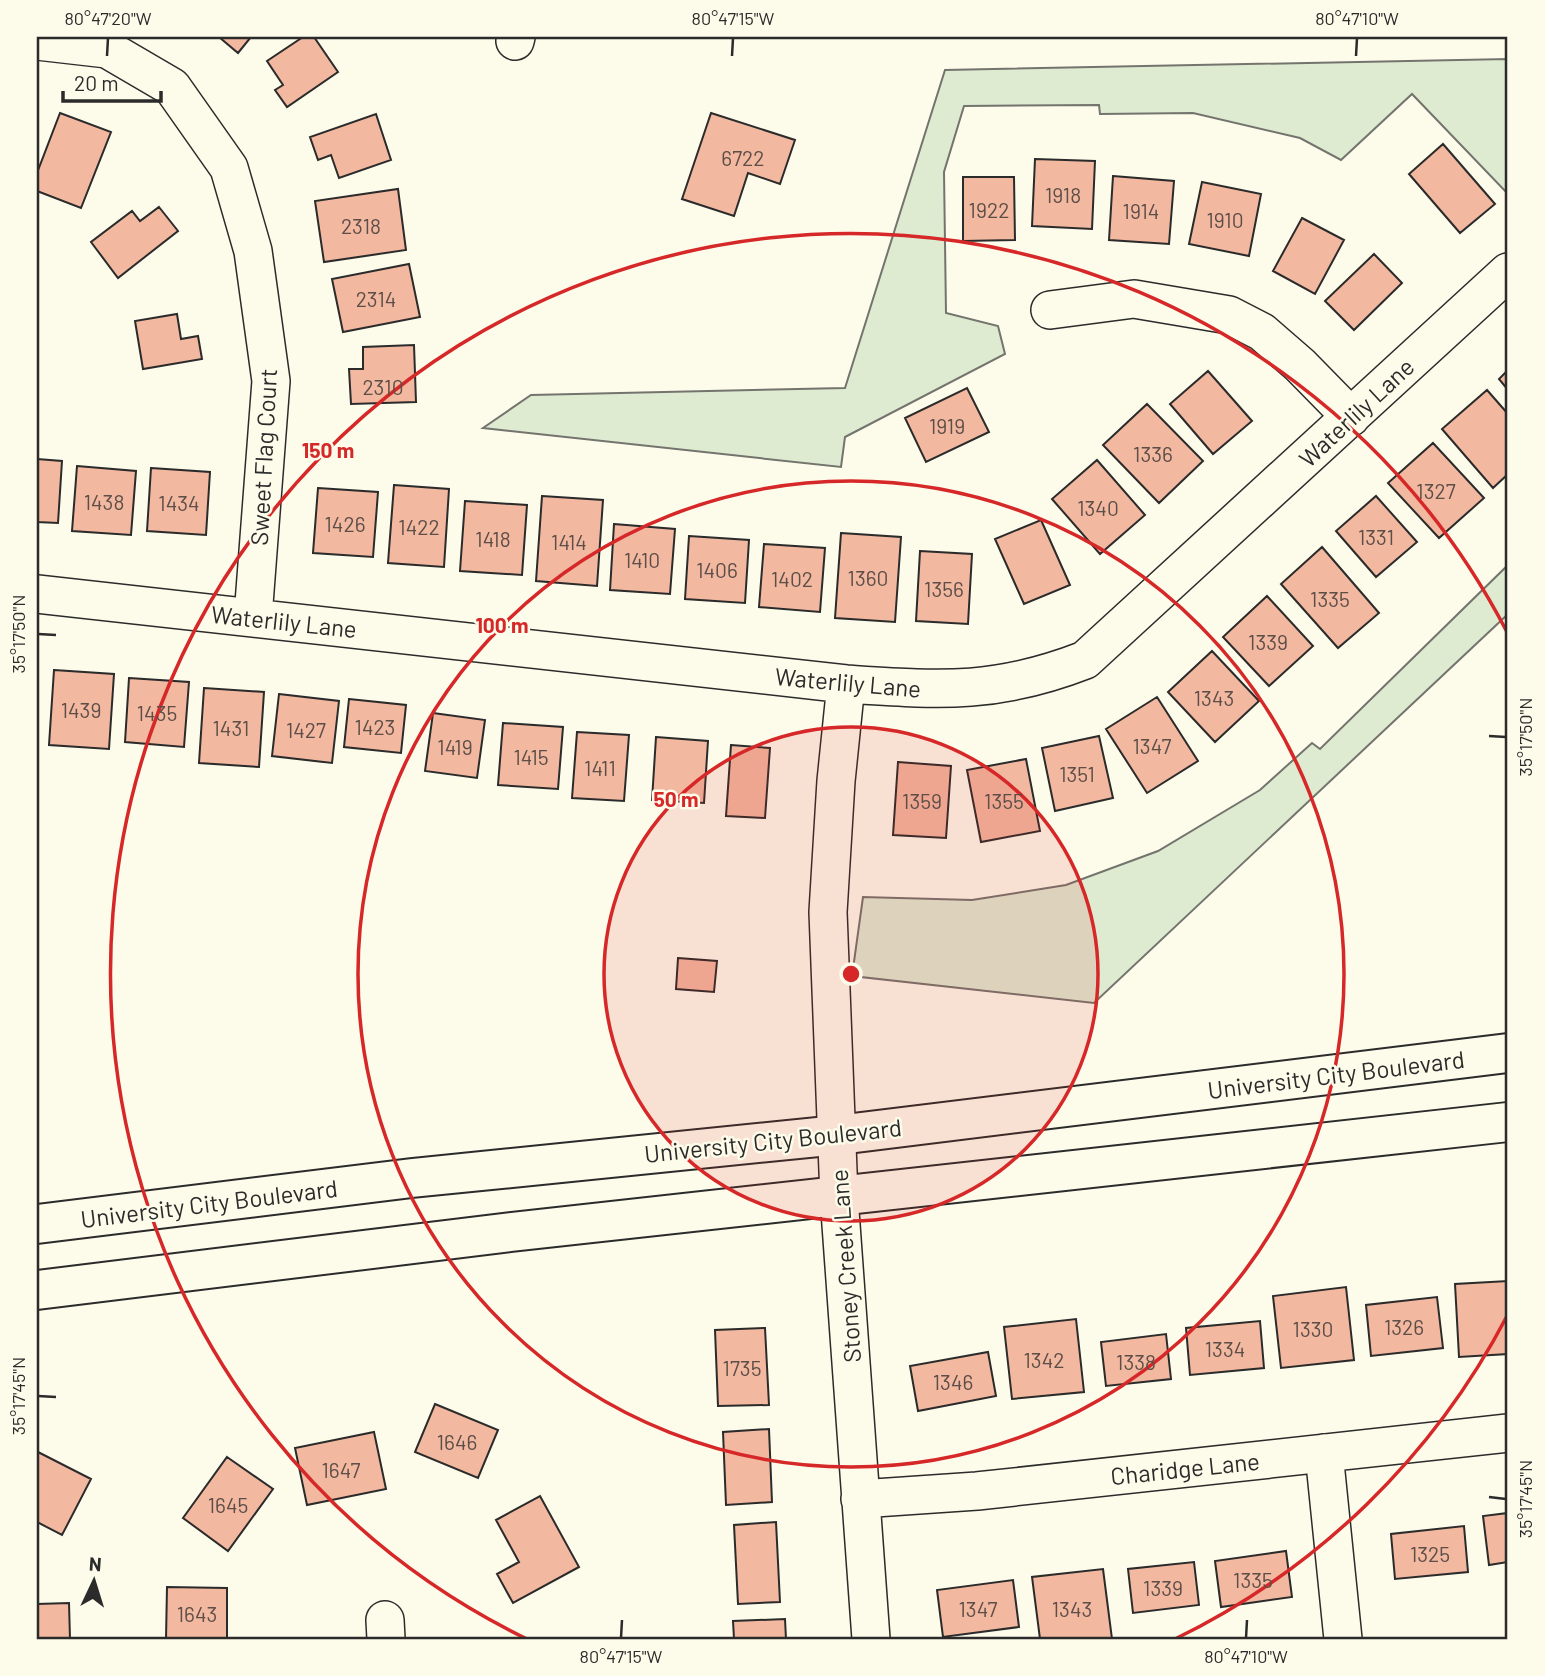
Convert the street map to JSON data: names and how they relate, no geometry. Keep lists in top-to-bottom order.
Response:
{
  "streets": {
    "main road": ["University City Boulevard"],
    "street": [
      "Waterlily Lane",
      "Sweet Flag Court",
      "Stoney Creek Lane",
      "Charidge Lane"
    ]
  },
  "crossings": [
    ["Waterlily Lane", "Sweet Flag Court"],
    ["Waterlily Lane", "Stoney Creek Lane"],
    ["University City Boulevard", "Stoney Creek Lane"],
    ["Stoney Creek Lane", "Charidge Lane"]
  ],
  "house_numbers": [
    "6722",
    "1918",
    "1922",
    "1914",
    "1910",
    "2318",
    "2314",
    "2310",
    "1919",
    "1336",
    "1327",
    "1438",
    "1434",
    "1340",
    "1426",
    "1422",
    "1331",
    "1418",
    "1414",
    "1410",
    "1406",
    "1360",
    "1402",
    "1356",
    "1335",
    "1339",
    "1343",
    "1439",
    "1435",
    "1423",
    "1431",
    "1427",
    "1347",
    "1419",
    "1415",
    "1411",
    "1351",
    "1359",
    "1355",
    "1326",
    "1330",
    "1334",
    "1342",
    "1338",
    "1735",
    "1346",
    "1646",
    "1647",
    "1645",
    "1325",
    "1335",
    "1339",
    "1347",
    "1343",
    "1643"
  ],
  "scale_bar": "20 m",
  "north": "top",
  "coordinates": [
    "80°47'20\"W",
    "80°47'15\"W",
    "80°47'10\"W",
    "35°17'50\"N",
    "35°17'45\"N"
  ],
  "rings": ["150 m", "100 m", "50 m"]
}
